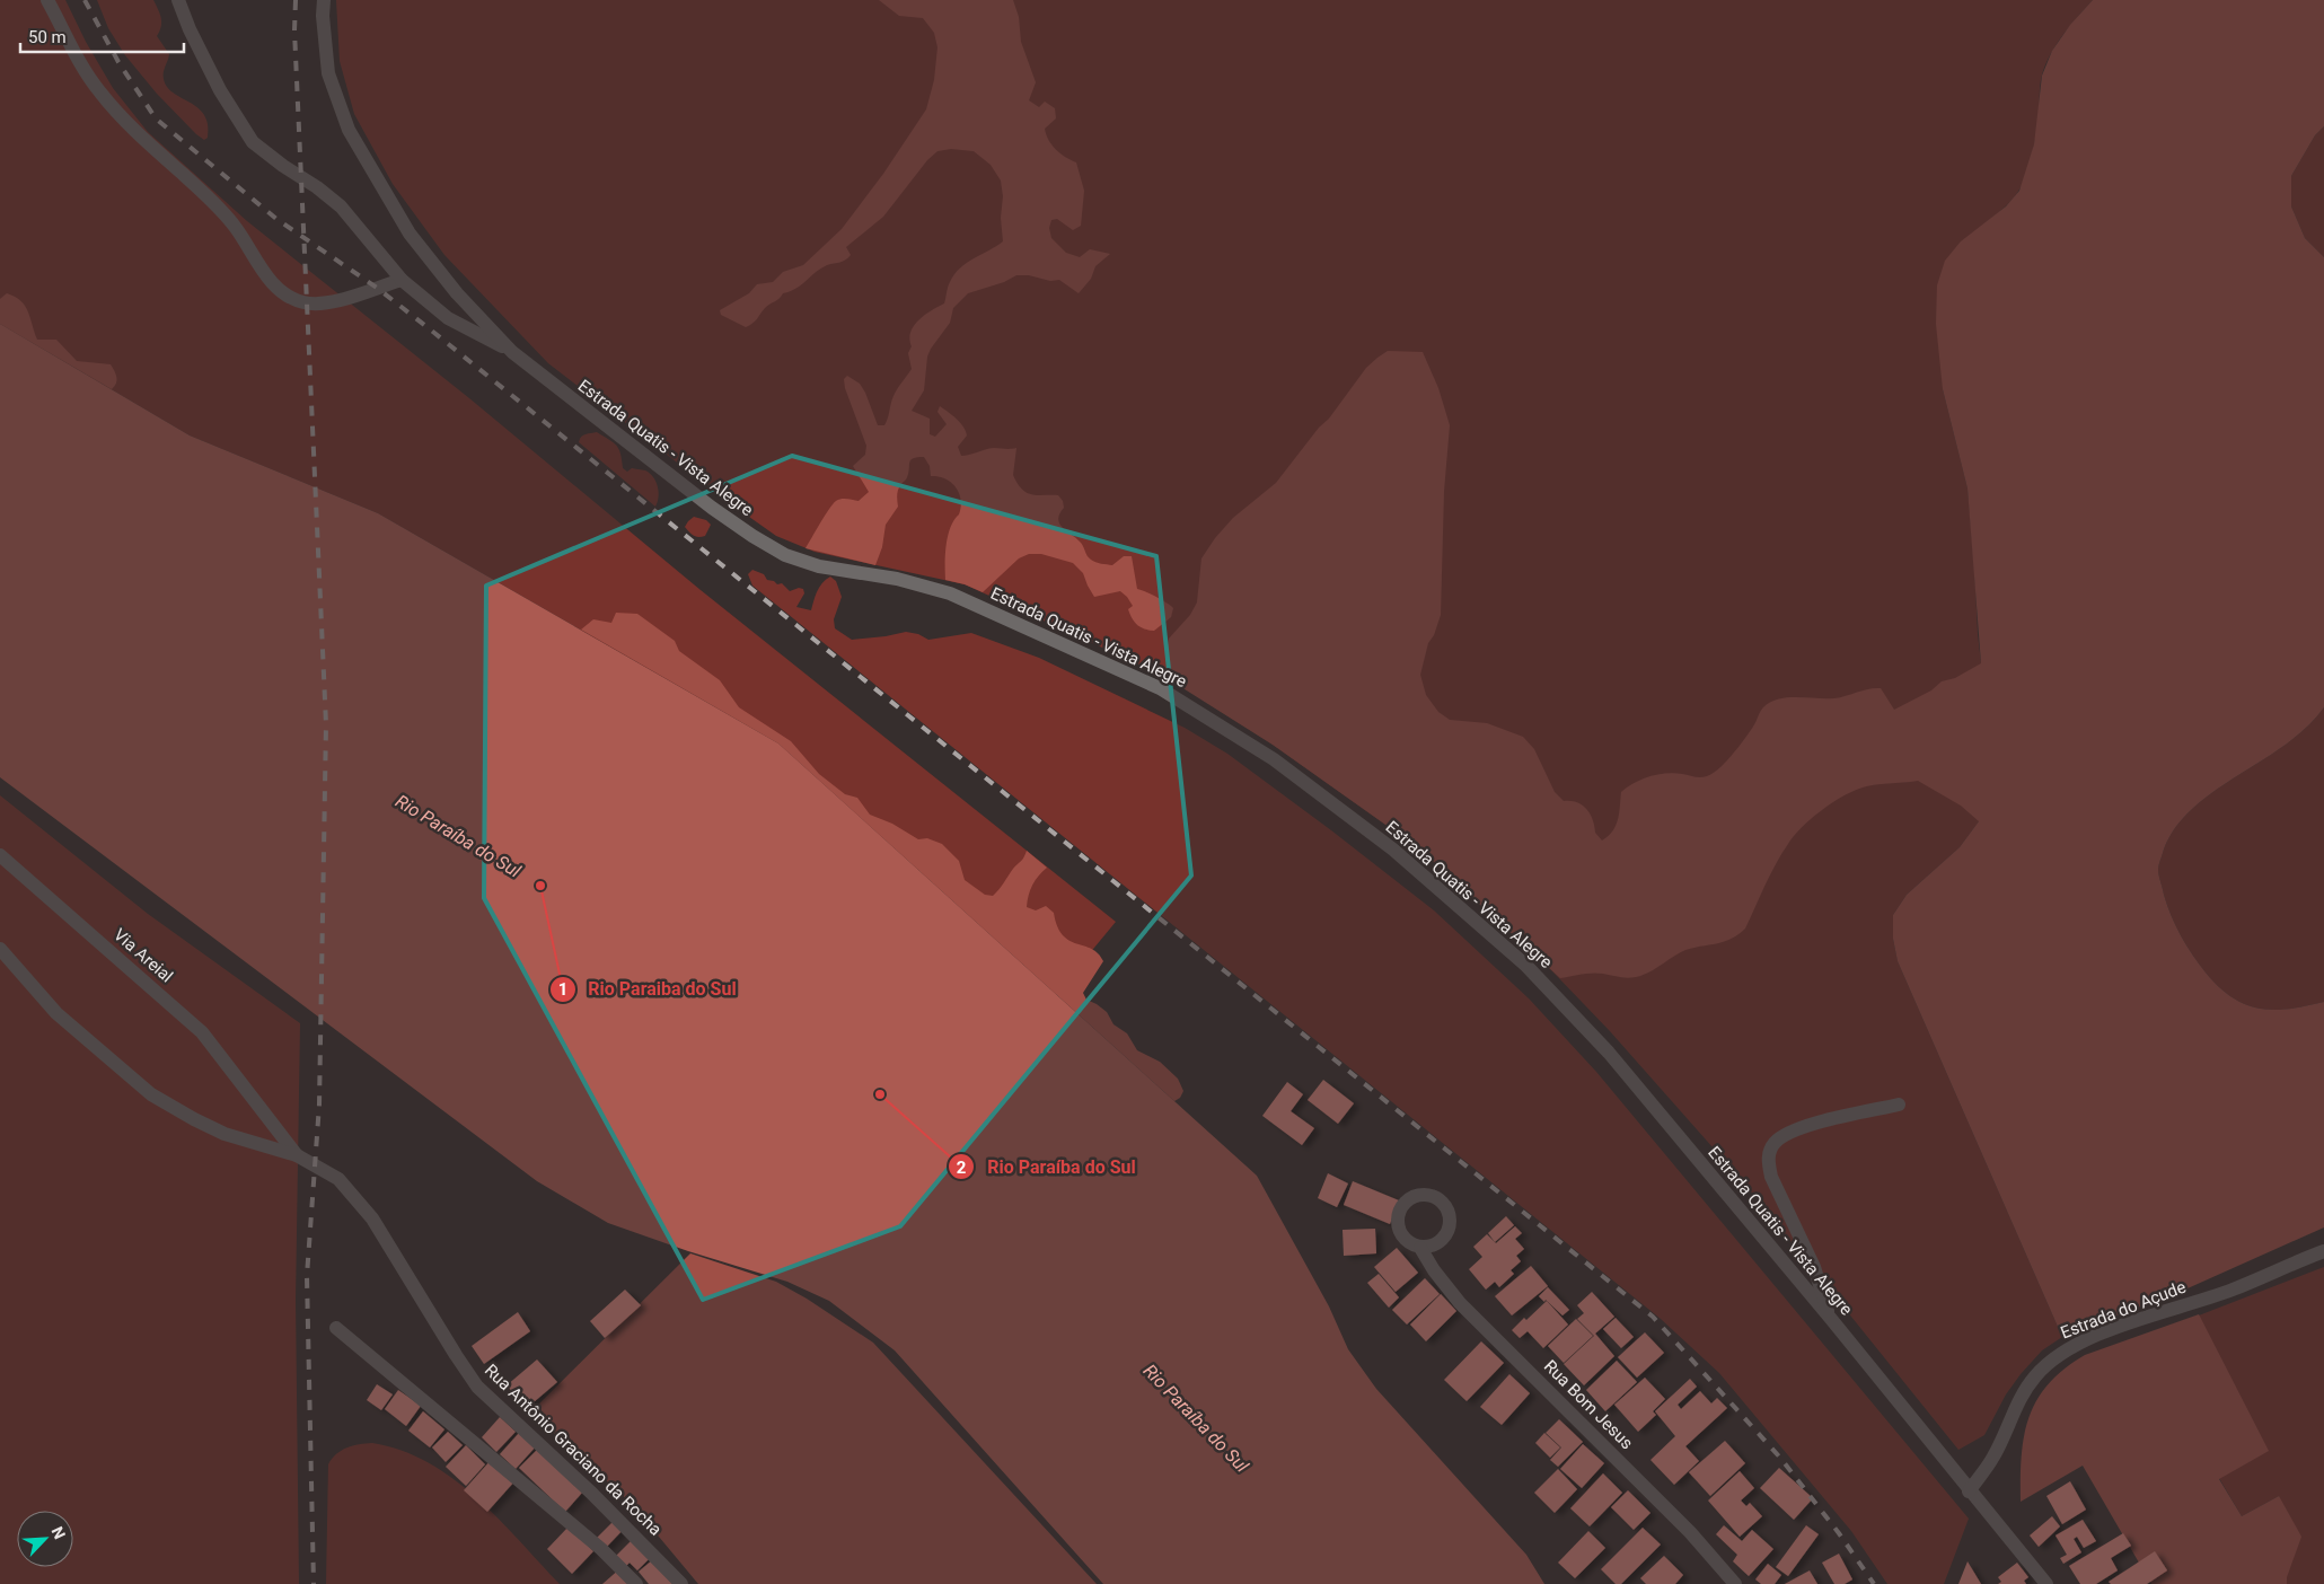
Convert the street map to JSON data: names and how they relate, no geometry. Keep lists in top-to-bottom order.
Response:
{
  "streets": {
    "street": [
      "Estrada Quatis - Vista Alegre",
      "Via Areial",
      "Estrada do Açude",
      "Rua Bom Jesus",
      "Rua Antônio Graciano da Rocha"
    ]
  },
  "crossings": [
    ["Estrada Quatis - Vista Alegre", "Estrada do Açude"],
    ["Via Areial", "Rua Antônio Graciano da Rocha"]
  ],
  "water": ["Rio Paraíba do Sul"],
  "places": ["Rio Paraiba do Sul", "Rio Paraíba do Sul"],
  "scale_bar": "50 m",
  "north": "top right"
}
